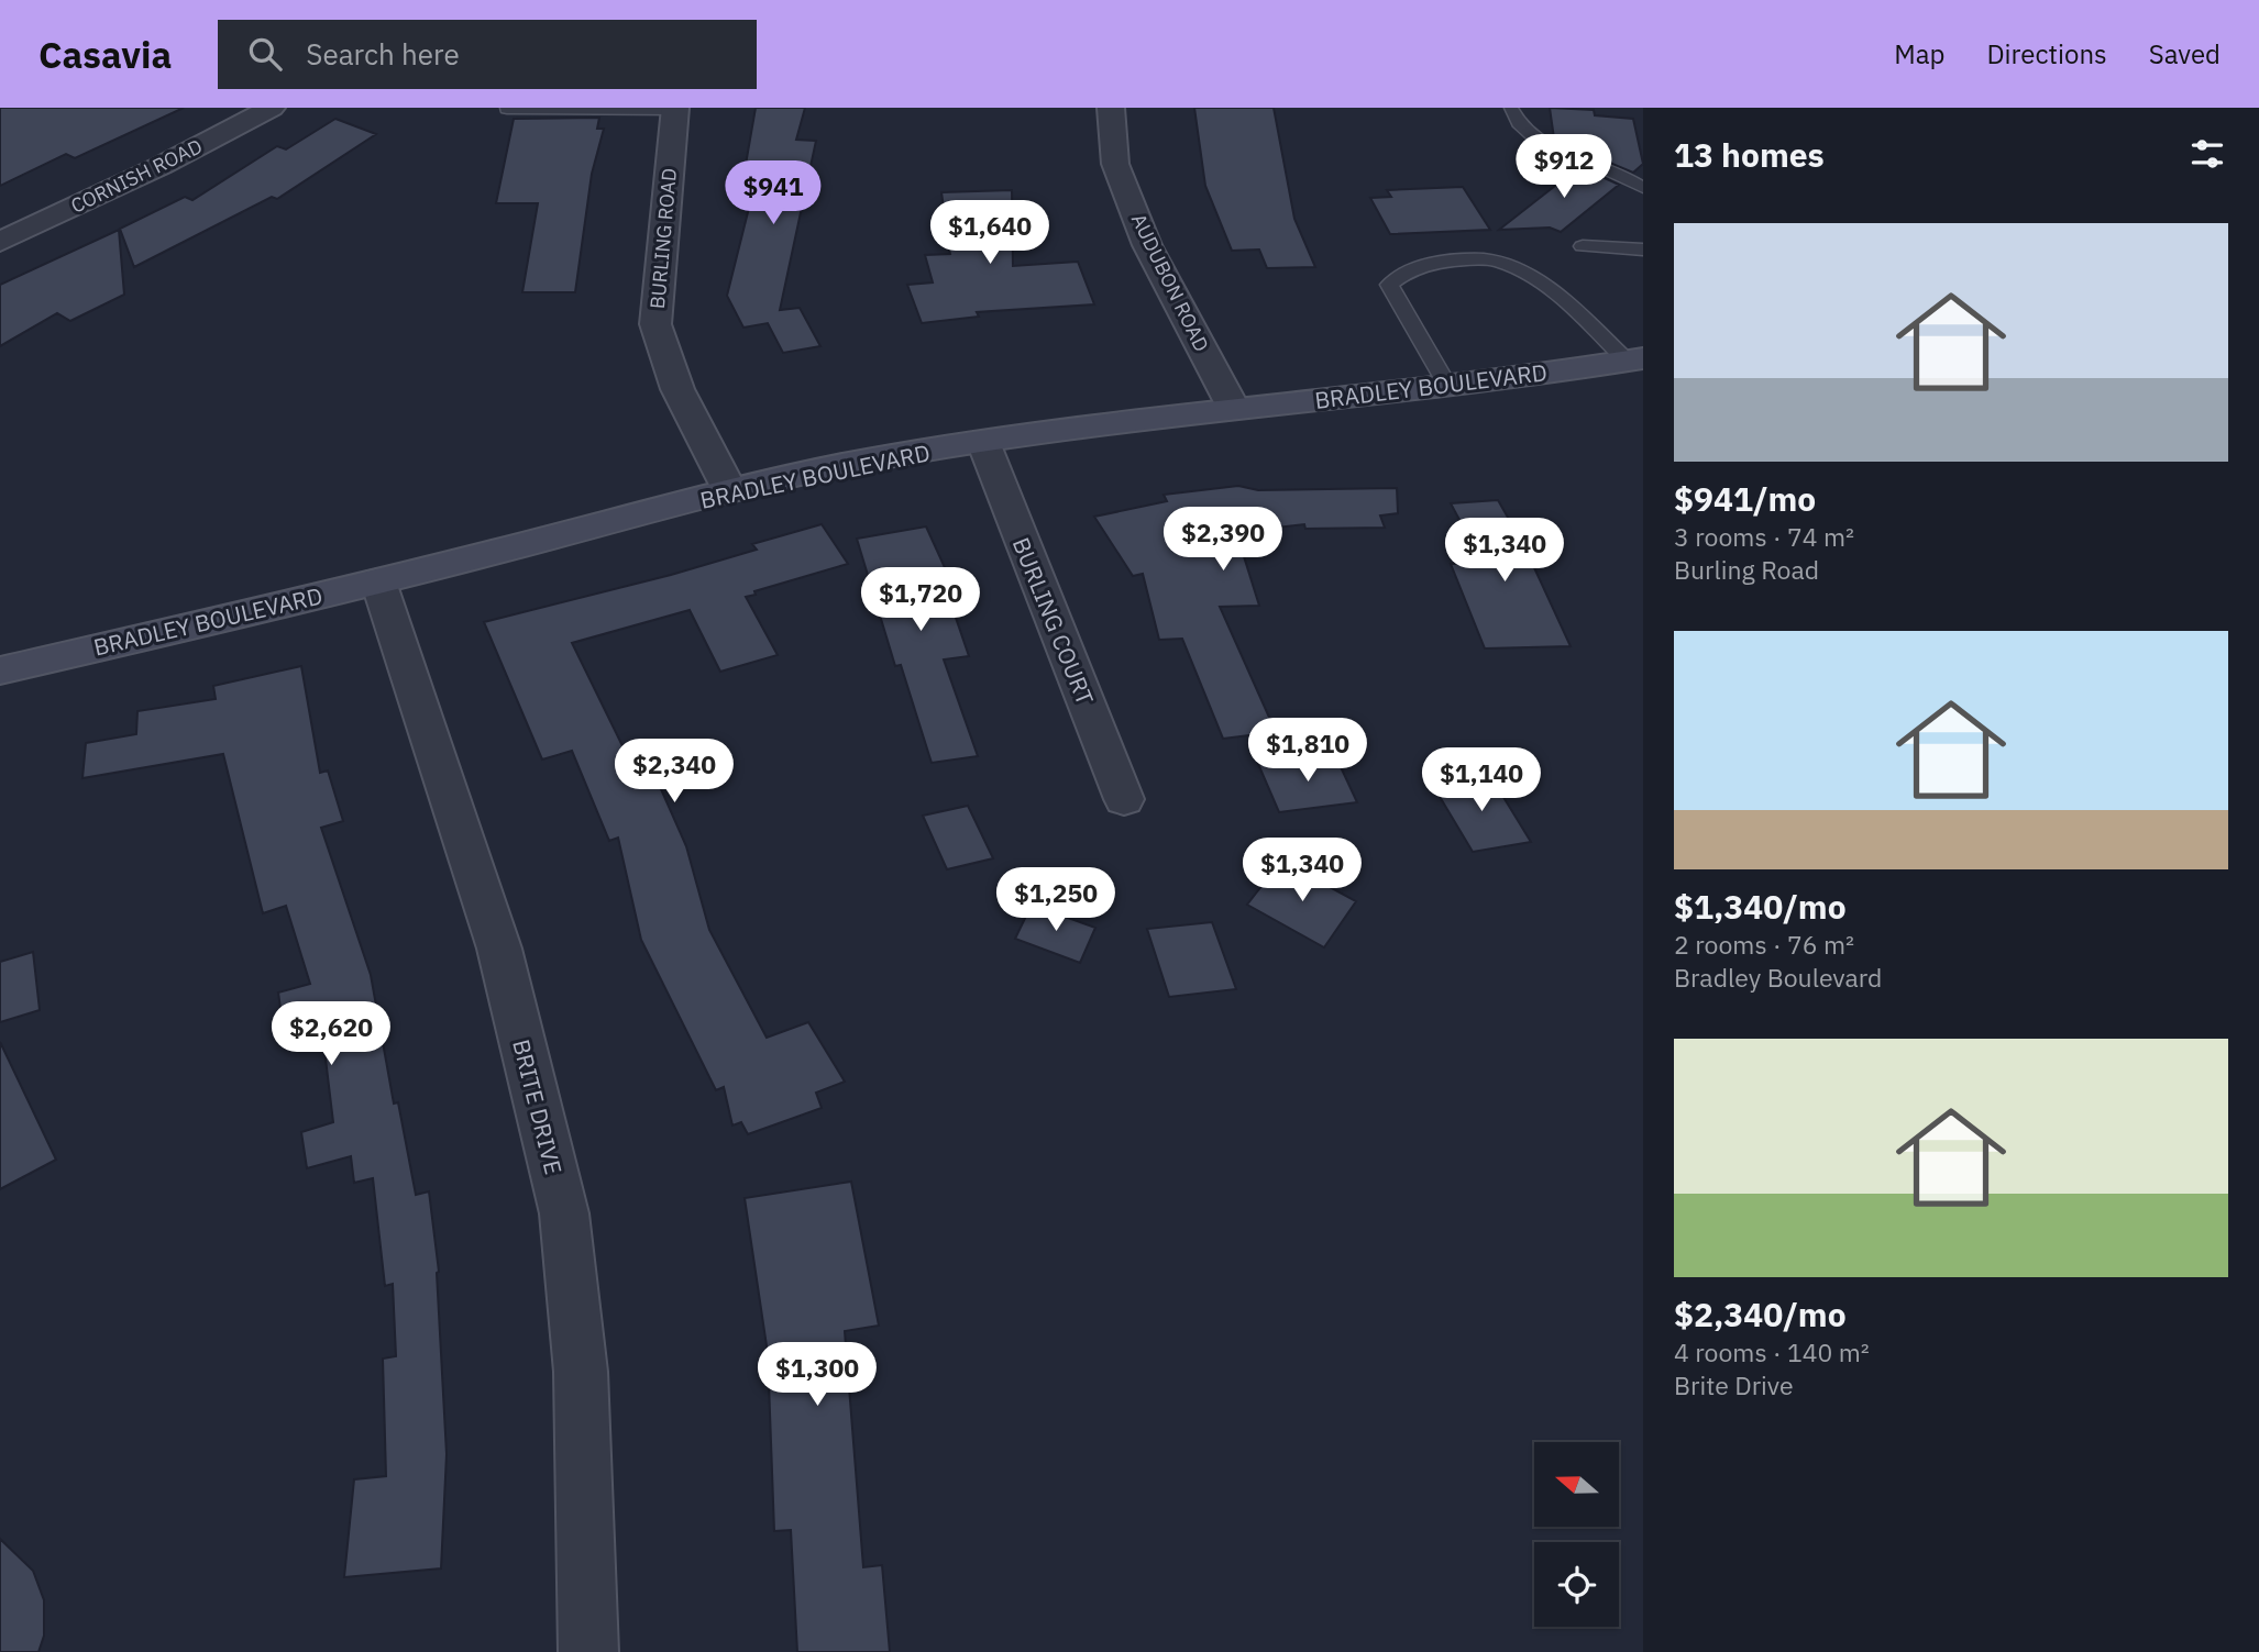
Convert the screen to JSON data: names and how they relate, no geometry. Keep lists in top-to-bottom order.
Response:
{
  "streets": {
    "main road": ["BRADLEY BOULEVARD"],
    "street": [
      "CORNISH ROAD",
      "BURLING ROAD",
      "AUDUBON ROAD",
      "BURLING COURT",
      "BRITE DRIVE"
    ]
  },
  "crossings": [
    ["BURLING ROAD", "BRADLEY BOULEVARD"],
    ["AUDUBON ROAD", "BRADLEY BOULEVARD"],
    ["BRADLEY BOULEVARD", "BURLING COURT"],
    ["BRADLEY BOULEVARD", "BRITE DRIVE"]
  ],
  "north": "left",
  "page": {
    "header": "Casavia",
    "search": "Search here",
    "nav": ["Map", "Directions", "Saved"],
    "heading": "13 homes",
    "price": [
      "$912",
      "$941",
      "$1,640",
      "$2,390",
      "$1,340",
      "$1,720",
      "$1,810",
      "$2,340",
      "$1,140",
      "$1,340",
      "$1,250",
      "$2,620",
      "$1,300"
    ],
    "list": [
      {
        "name": "$941/mo",
        "note": "3 rooms · 74 m² · Burling Road"
      },
      {
        "name": "$1,340/mo",
        "note": "2 rooms · 76 m² · Bradley Boulevard"
      },
      {
        "name": "$2,340/mo",
        "note": "4 rooms · 140 m² · Brite Drive"
      }
    ]
  }
}
